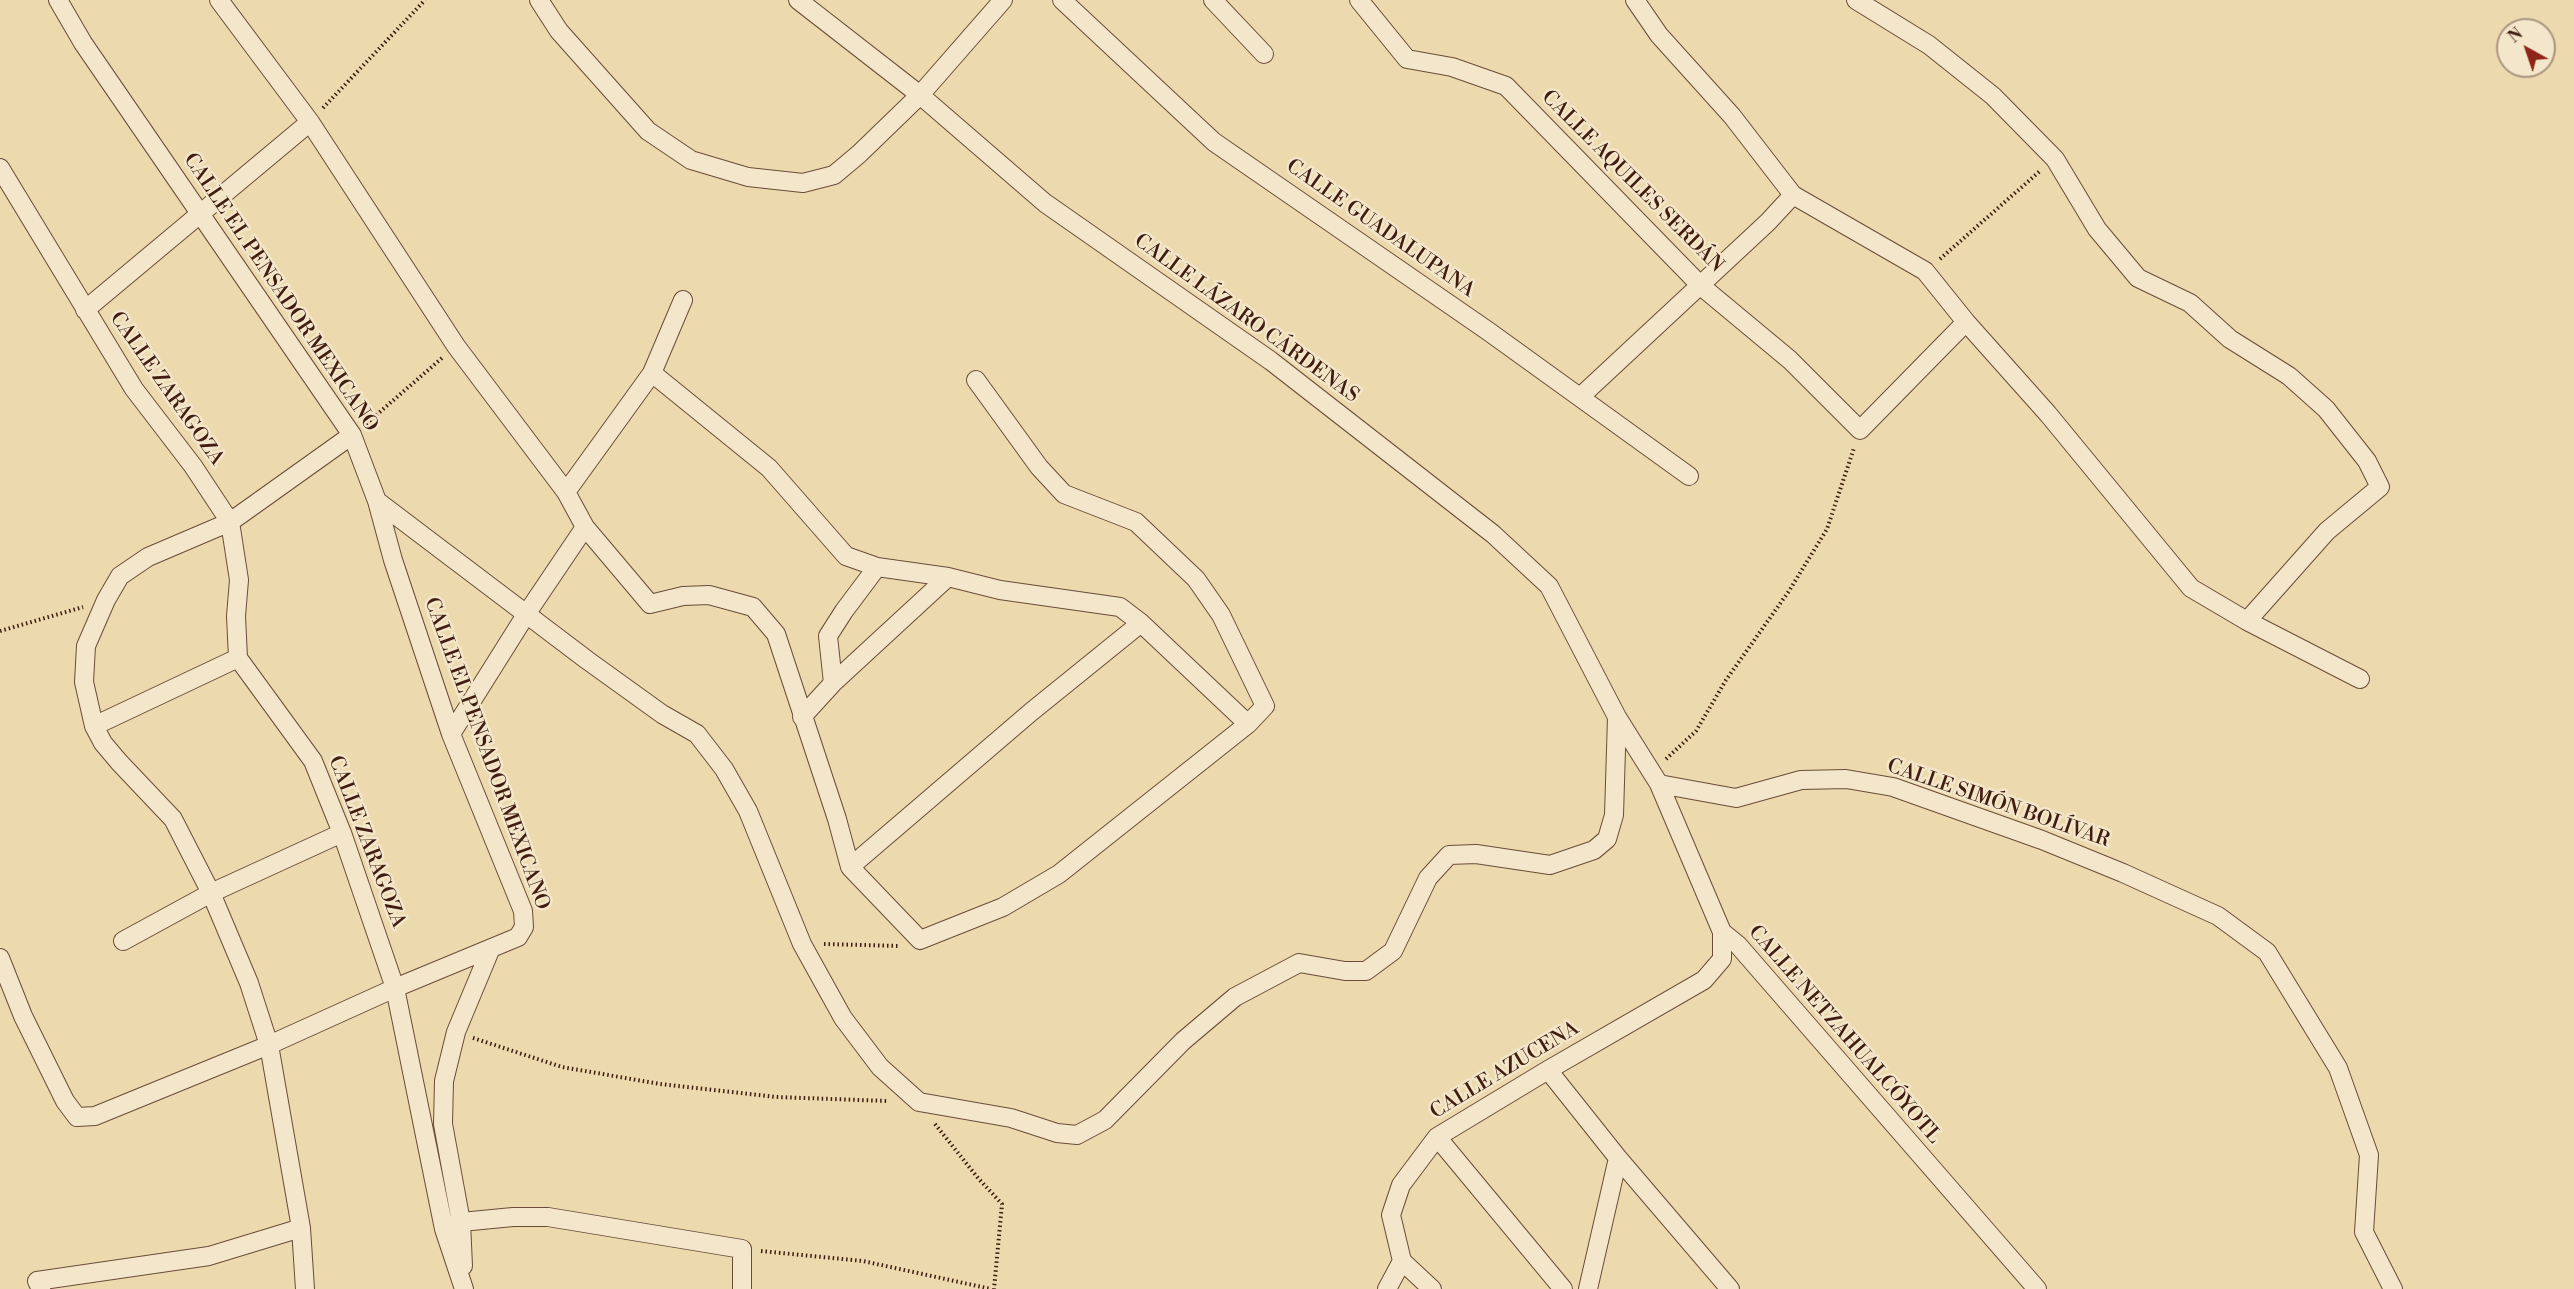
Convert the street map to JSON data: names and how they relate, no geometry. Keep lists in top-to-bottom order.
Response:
{
  "streets": {
    "street": [
      "CALLE AQUILES SERDÁN",
      "CALLE GUADALUPANA",
      "CALLE EL PENSADOR MEXICANO",
      "CALLE LÁZARO CÁRDENAS",
      "CALLE ZARAGOZA",
      "CALLE SIMÓN BOLÍVAR",
      "CALLE NETZAHUALCÓYOTL",
      "CALLE AZUCENA"
    ]
  },
  "crossings": [
    ["CALLE LÁZARO CÁRDENAS", "CALLE SIMÓN BOLÍVAR"],
    ["CALLE LÁZARO CÁRDENAS", "CALLE NETZAHUALCÓYOTL"],
    ["CALLE SIMÓN BOLÍVAR", "CALLE NETZAHUALCÓYOTL"],
    ["CALLE NETZAHUALCÓYOTL", "CALLE AZUCENA"]
  ],
  "north": "top left"
}
